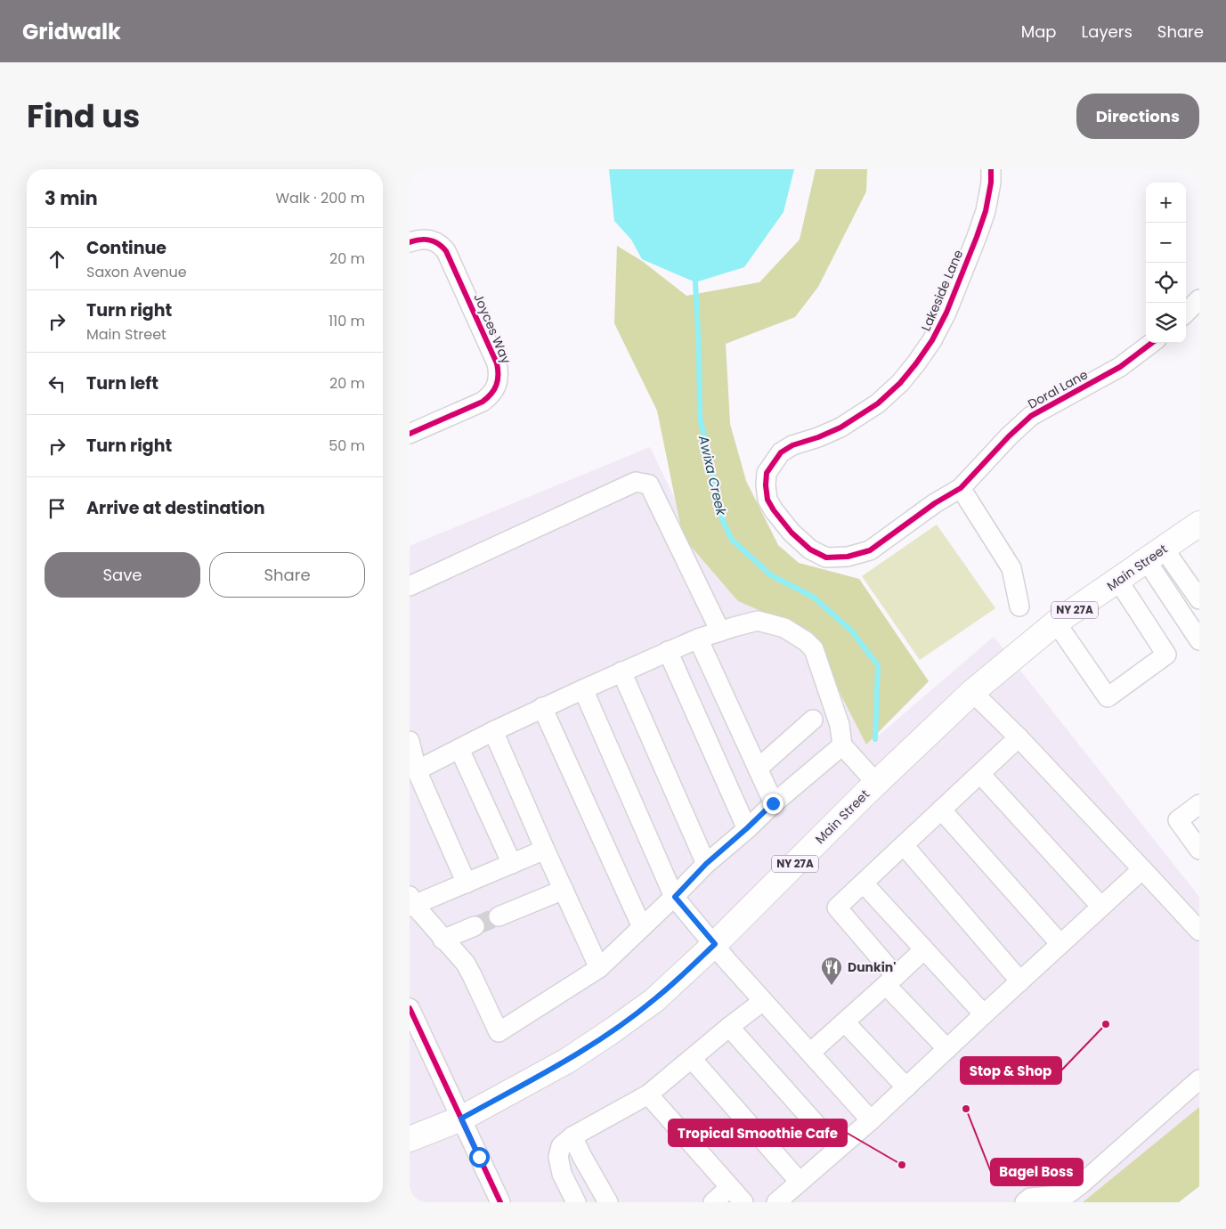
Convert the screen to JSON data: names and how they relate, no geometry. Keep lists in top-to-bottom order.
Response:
{
  "streets": {
    "main road": ["Main Street", "NY 27A"],
    "street": ["Lakeside Lane", "Joyces Way", "Doral Lane"]
  },
  "crossings": [
    ["Lakeside Lane", "Doral Lane"]
  ],
  "water": ["Awixa Creek"],
  "places": {
    "restaurant": ["Dunkin'"],
    "other": ["Stop & Shop", "Bagel Boss", "Tropical Smoothie Cafe"]
  },
  "page": {
    "header": "Gridwalk",
    "nav": ["Map", "Layers", "Share"],
    "title": "Find us",
    "buttons": [
      "Directions",
      ["Save", "Share"]
    ],
    "heading": ["3 min", "Walk · 200 m"],
    "map_buttons": ["+", "−"],
    "list": [
      ["Continue", "Saxon Avenue", "20 m"],
      ["Turn right", "Main Street", "110 m"],
      ["Turn left", "20 m"],
      ["Turn right", "50 m"],
      "Arrive at destination"
    ]
  }
}
